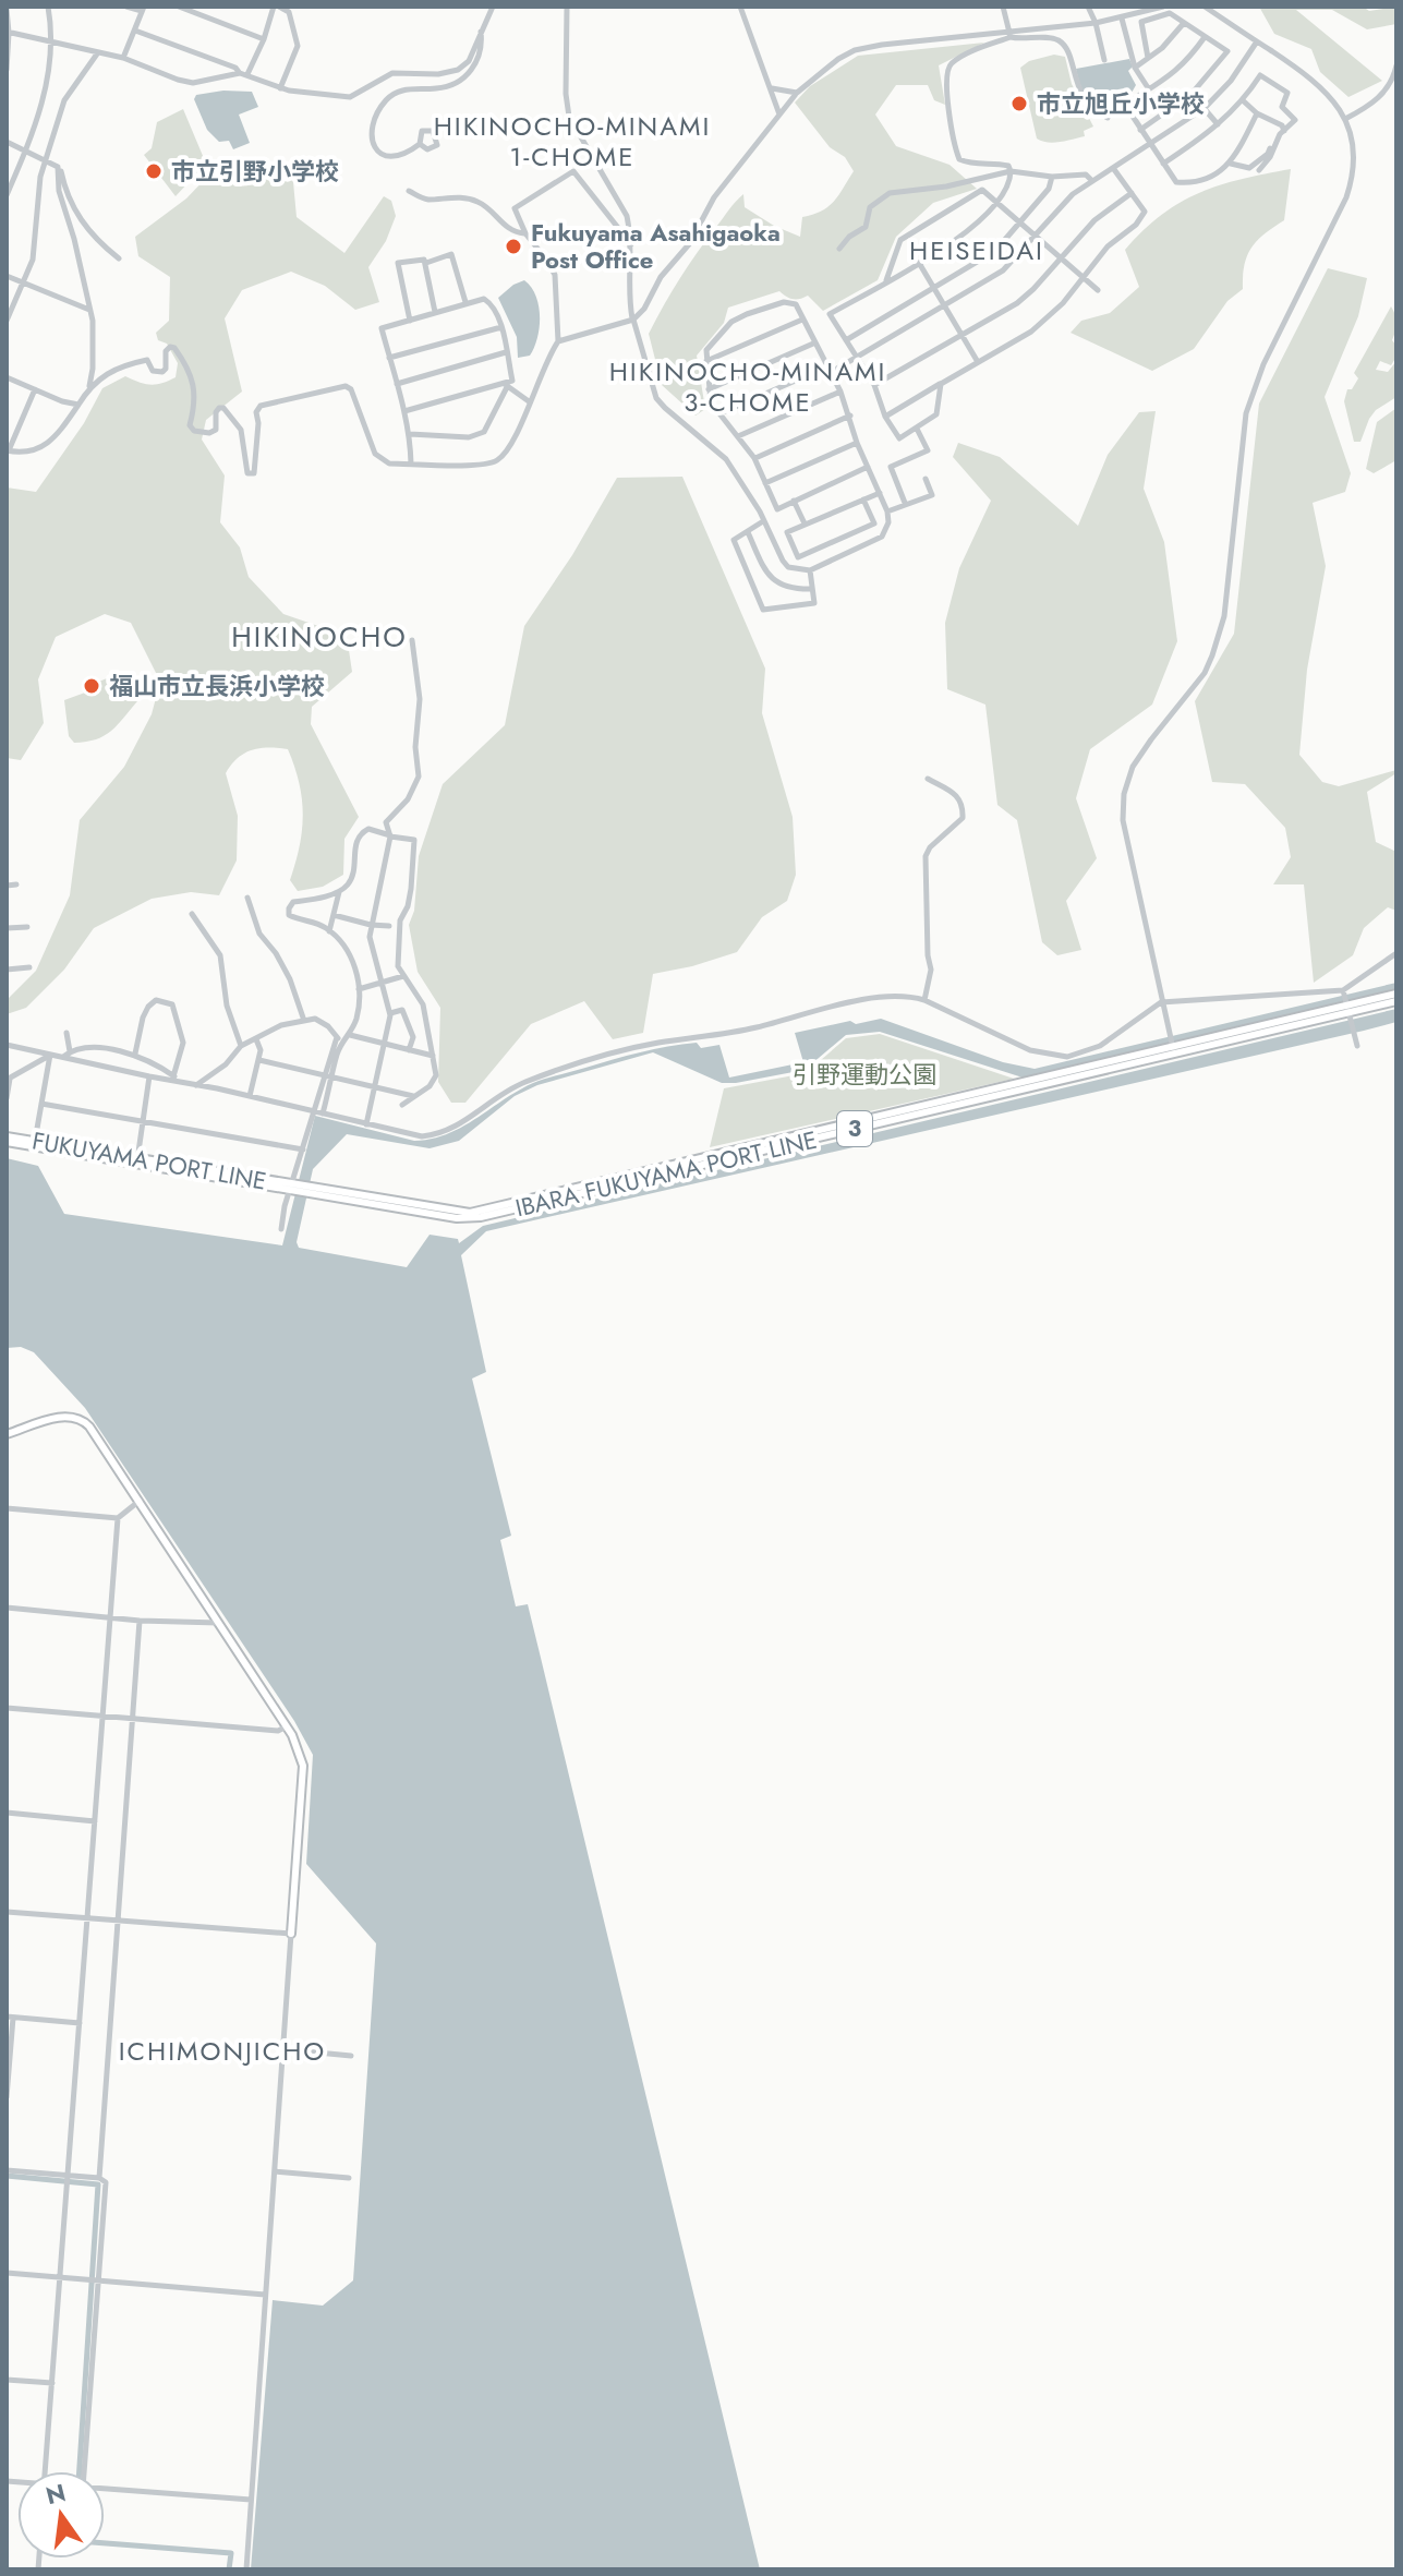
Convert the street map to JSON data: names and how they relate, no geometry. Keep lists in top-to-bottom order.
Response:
{
  "streets": {
    "main road": ["3", "FUKUYAMA PORT LINE", "IBARA FUKUYAMA PORT LINE"]
  },
  "crossings": [
    ["FUKUYAMA PORT LINE", "IBARA FUKUYAMA PORT LINE"]
  ],
  "districts": [
    "HIKINOCHO-MINAMI 1-CHOME",
    "HEISEIDAI",
    "HIKINOCHO-MINAMI 3-CHOME",
    "HIKINOCHO",
    "ICHIMONJICHO"
  ],
  "parks": ["引野運動公園"],
  "places": [
    "市立旭丘小学校",
    "市立引野小学校",
    "Fukuyama Asahigaoka Post Office",
    "福山市立長浜小学校"
  ],
  "north": "top"
}
